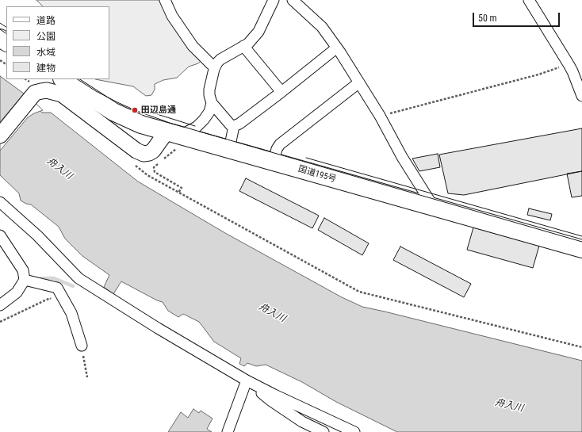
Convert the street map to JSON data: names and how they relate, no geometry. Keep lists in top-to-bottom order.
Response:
{
  "streets": {
    "highway": ["国道195号"]
  },
  "water": ["舟入川"],
  "places": ["田辺島通"],
  "legend": [
    "道路",
    "公園",
    "水域",
    "建物"
  ],
  "scale_bar": "50 m"
}
